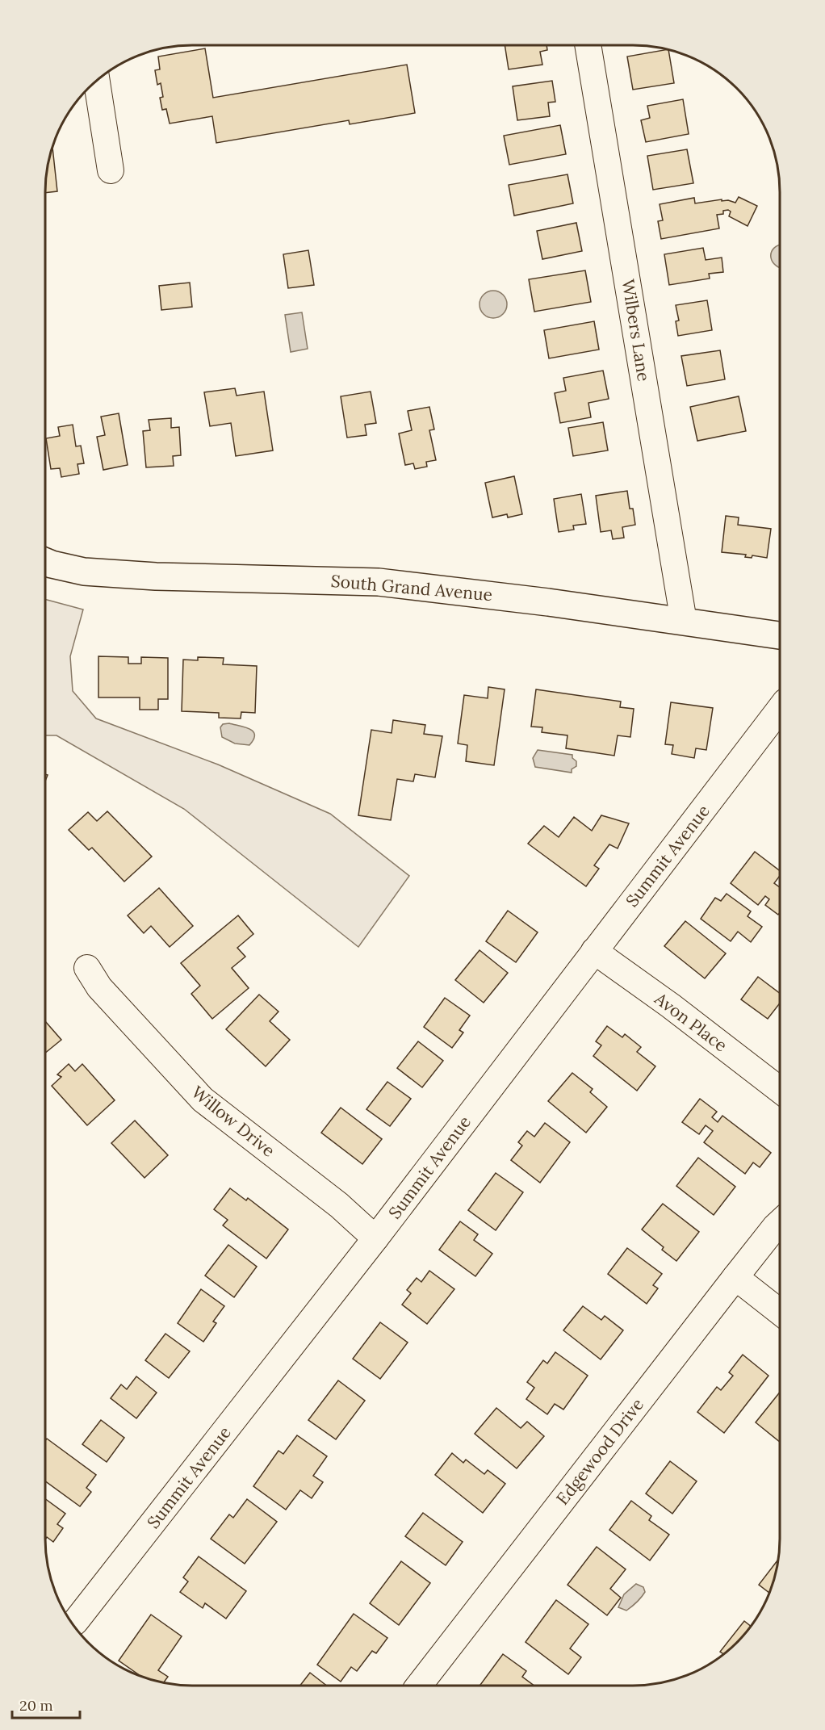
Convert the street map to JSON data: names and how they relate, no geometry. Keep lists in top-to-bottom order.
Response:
{
  "streets": {
    "main road": ["South Grand Avenue"],
    "street": [
      "Wilbers Lane",
      "Summit Avenue",
      "Avon Place",
      "Willow Drive",
      "Edgewood Drive"
    ]
  },
  "crossings": [
    ["Wilbers Lane", "South Grand Avenue"],
    ["Summit Avenue", "Avon Place"],
    ["Summit Avenue", "Willow Drive"]
  ],
  "scale_bar": "20 m"
}
